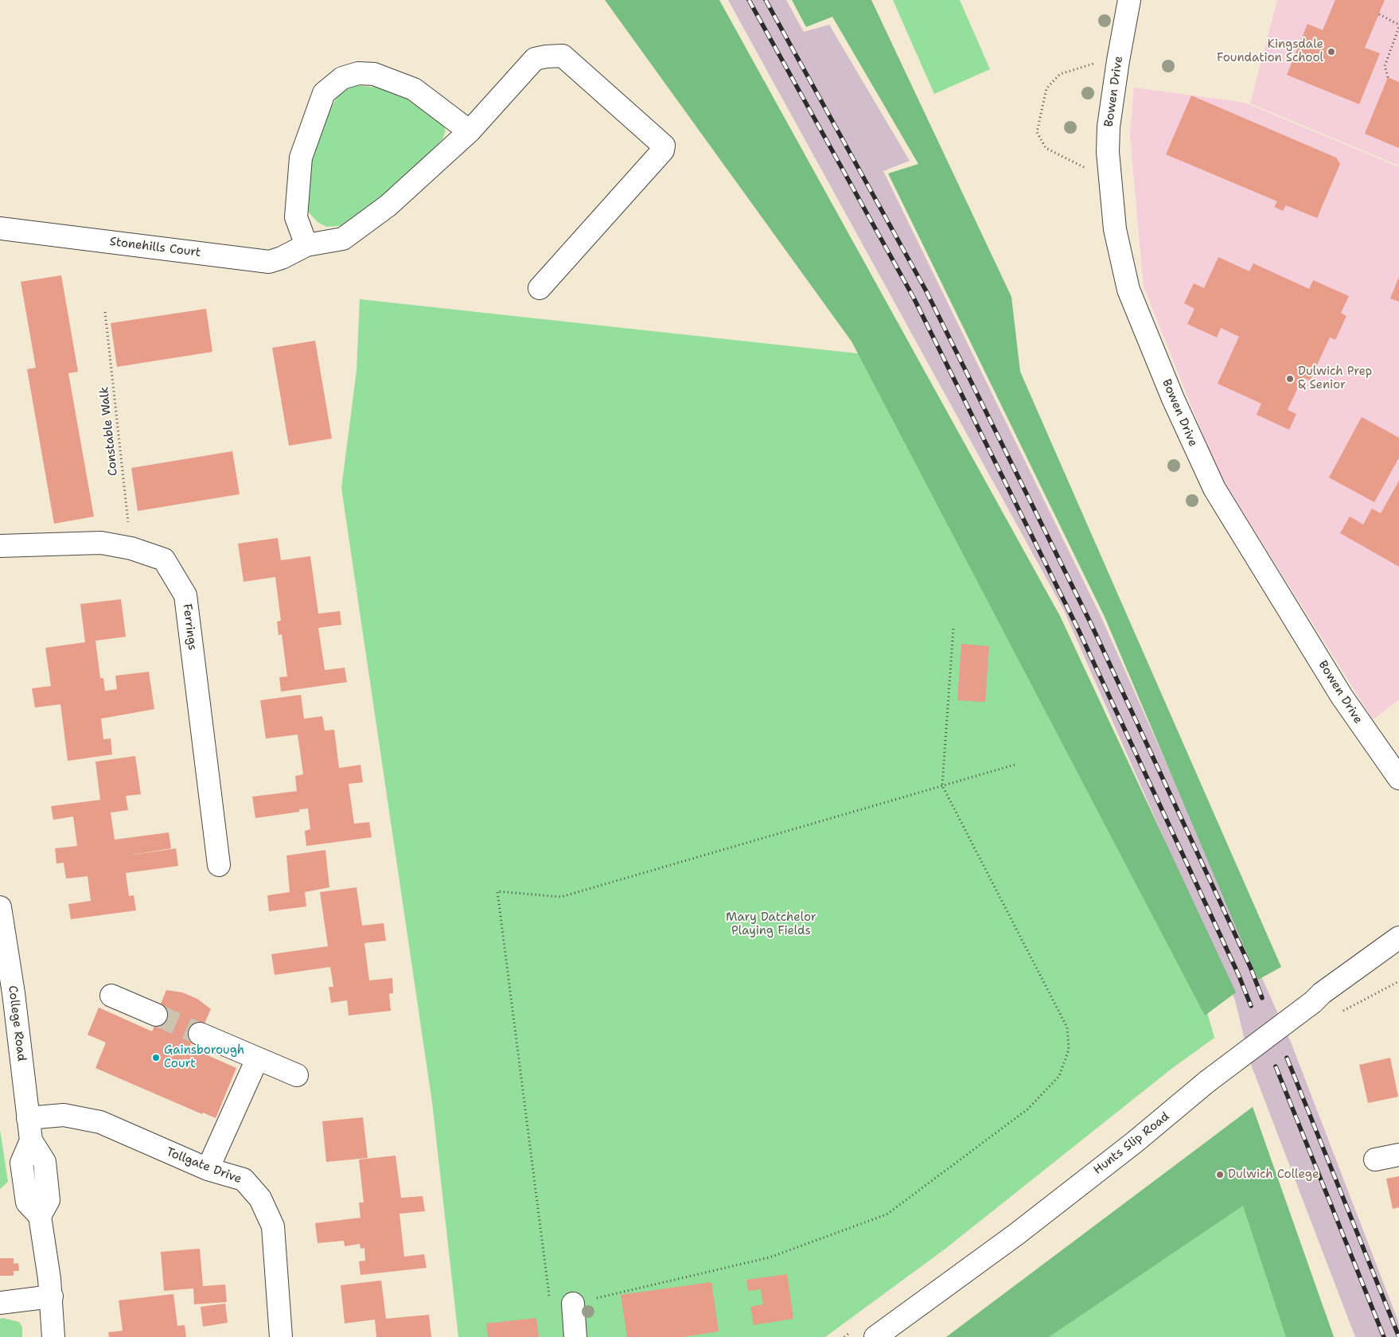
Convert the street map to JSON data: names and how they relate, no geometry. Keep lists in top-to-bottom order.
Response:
{
  "streets": {
    "street": [
      "Bowen Drive",
      "Stonehills Court",
      "Ferrings",
      "College Road",
      "Hunts Slip Road",
      "Tollgate Drive"
    ],
    "path": ["Constable Walk"]
  },
  "crossings": [
    ["Constable Walk", "Ferrings"],
    ["College Road", "Tollgate Drive"]
  ],
  "parks": ["Mary Datchelor Playing Fields"],
  "places": [
    "Kingsdale Foundation School",
    "Dulwich Prep & Senior",
    "Gainsborough Court",
    "Dulwich College"
  ]
}
